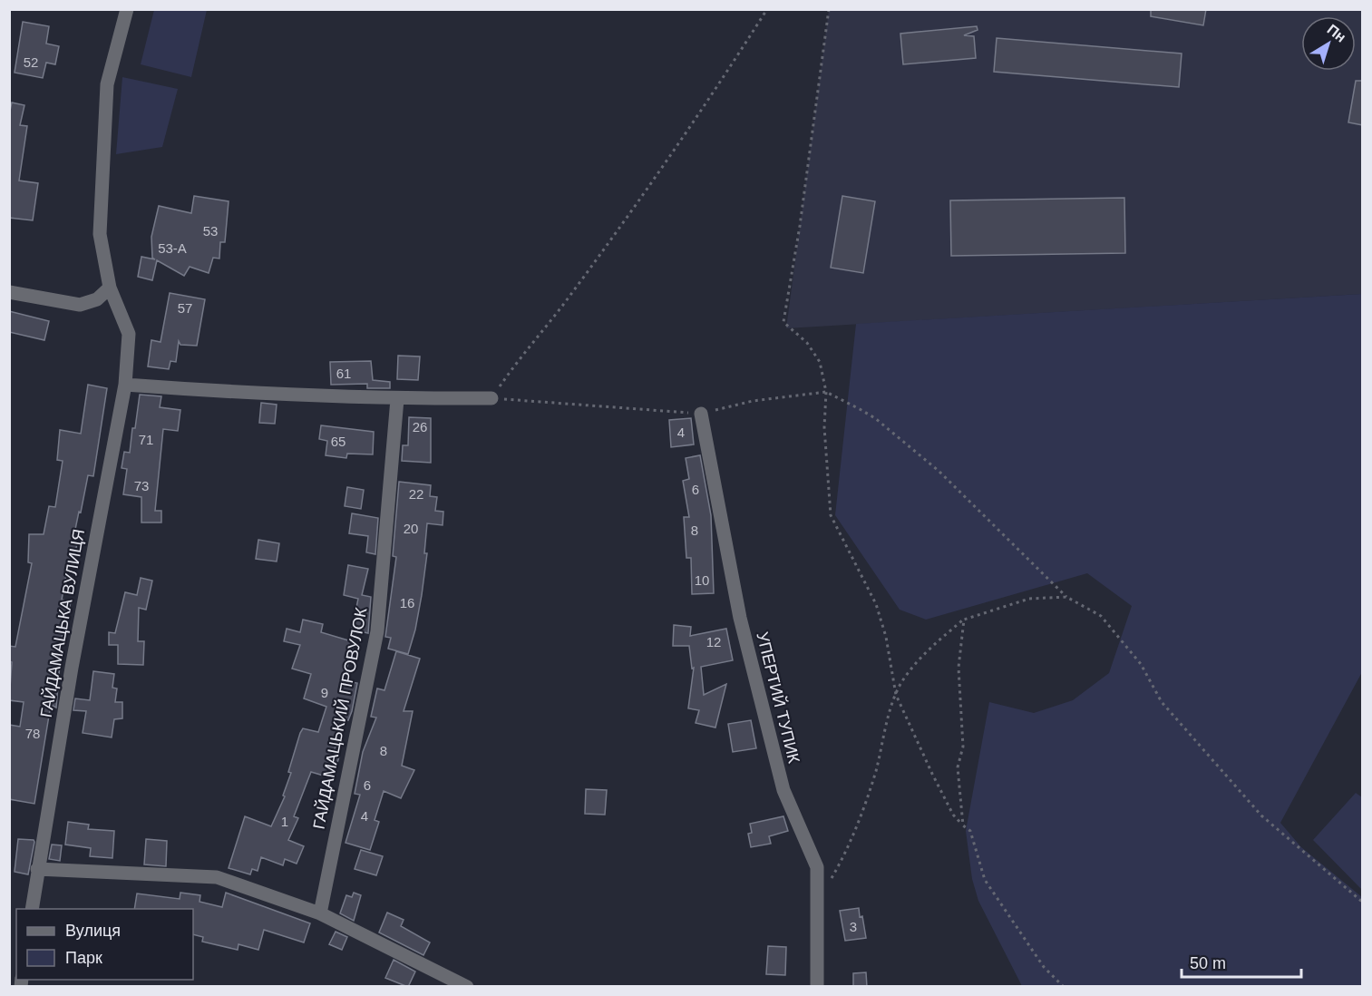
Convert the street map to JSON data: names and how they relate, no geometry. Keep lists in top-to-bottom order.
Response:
{
  "streets": {
    "street": ["ГАЙДАМАЦЬКА ВУЛИЦЯ", "УПЕРТИЙ ТУПИК", "ГАЙДАМАЦЬКИЙ ПРОВУЛОК"]
  },
  "house_numbers": [
    "52",
    "53",
    "53-А",
    "57",
    "61",
    "26",
    "4",
    "71",
    "65",
    "73",
    "6",
    "22",
    "20",
    "8",
    "10",
    "16",
    "12",
    "9",
    "78",
    "8",
    "6",
    "4",
    "1",
    "3"
  ],
  "legend": ["Вулиця", "Парк"],
  "scale_bar": "50 m",
  "north": "top right"
}
